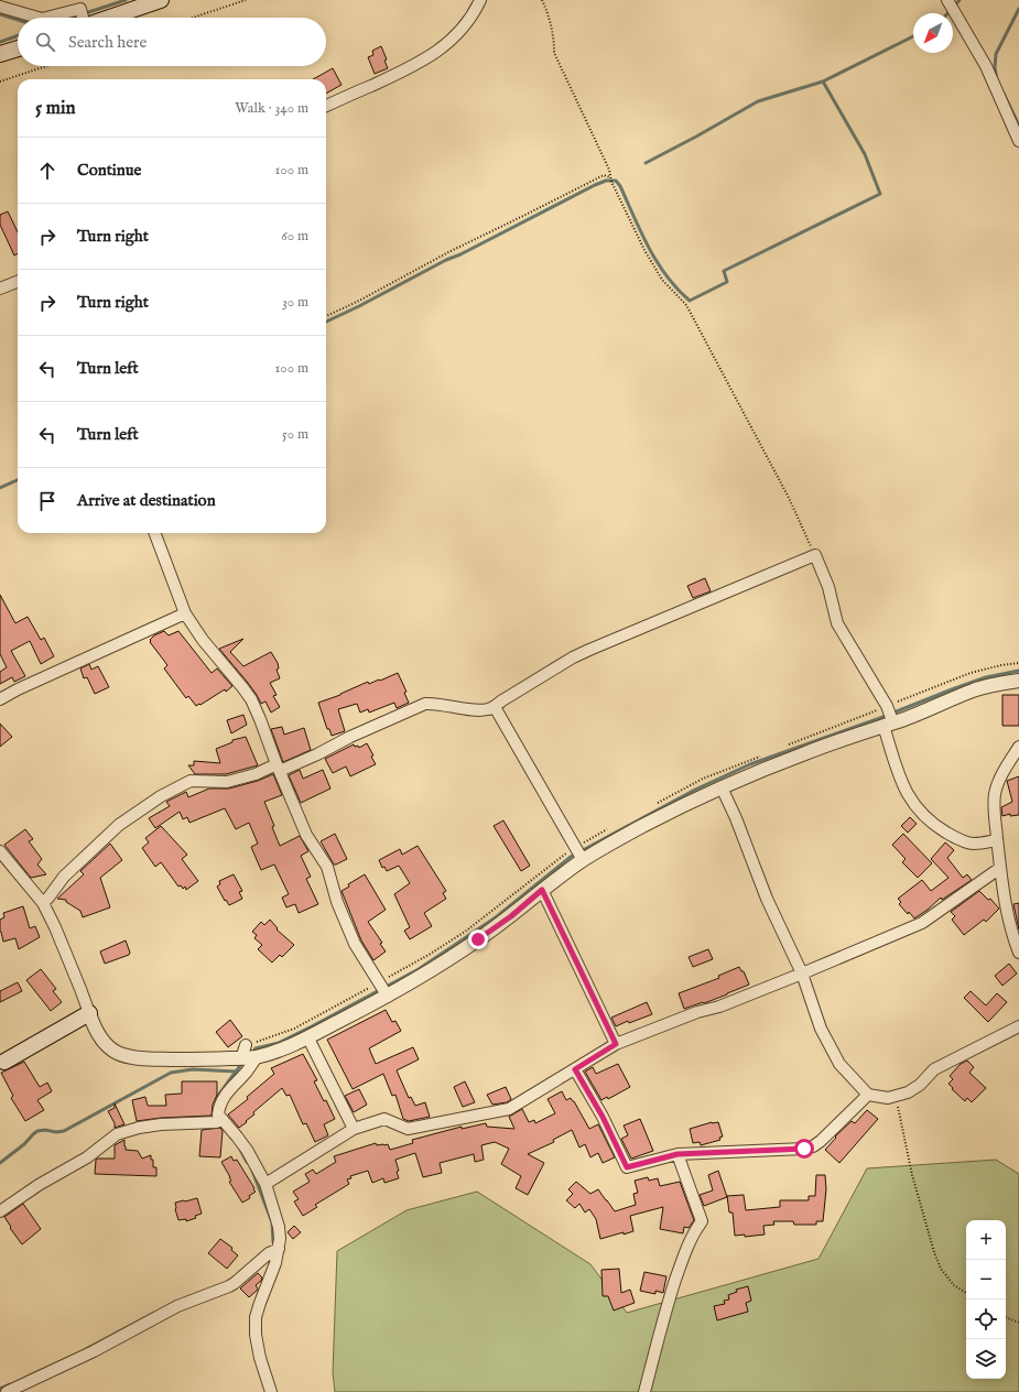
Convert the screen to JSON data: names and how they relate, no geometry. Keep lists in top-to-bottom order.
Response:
{
  "north": "bottom left",
  "page": {
    "search": "Search here",
    "heading": ["5 min", "Walk · 340 m"],
    "list": [
      ["Continue", "100 m"],
      ["Turn right", "60 m"],
      ["Turn right", "30 m"],
      ["Turn left", "100 m"],
      ["Turn left", "50 m"],
      "Arrive at destination"
    ],
    "map_buttons": ["+", "−"]
  }
}
